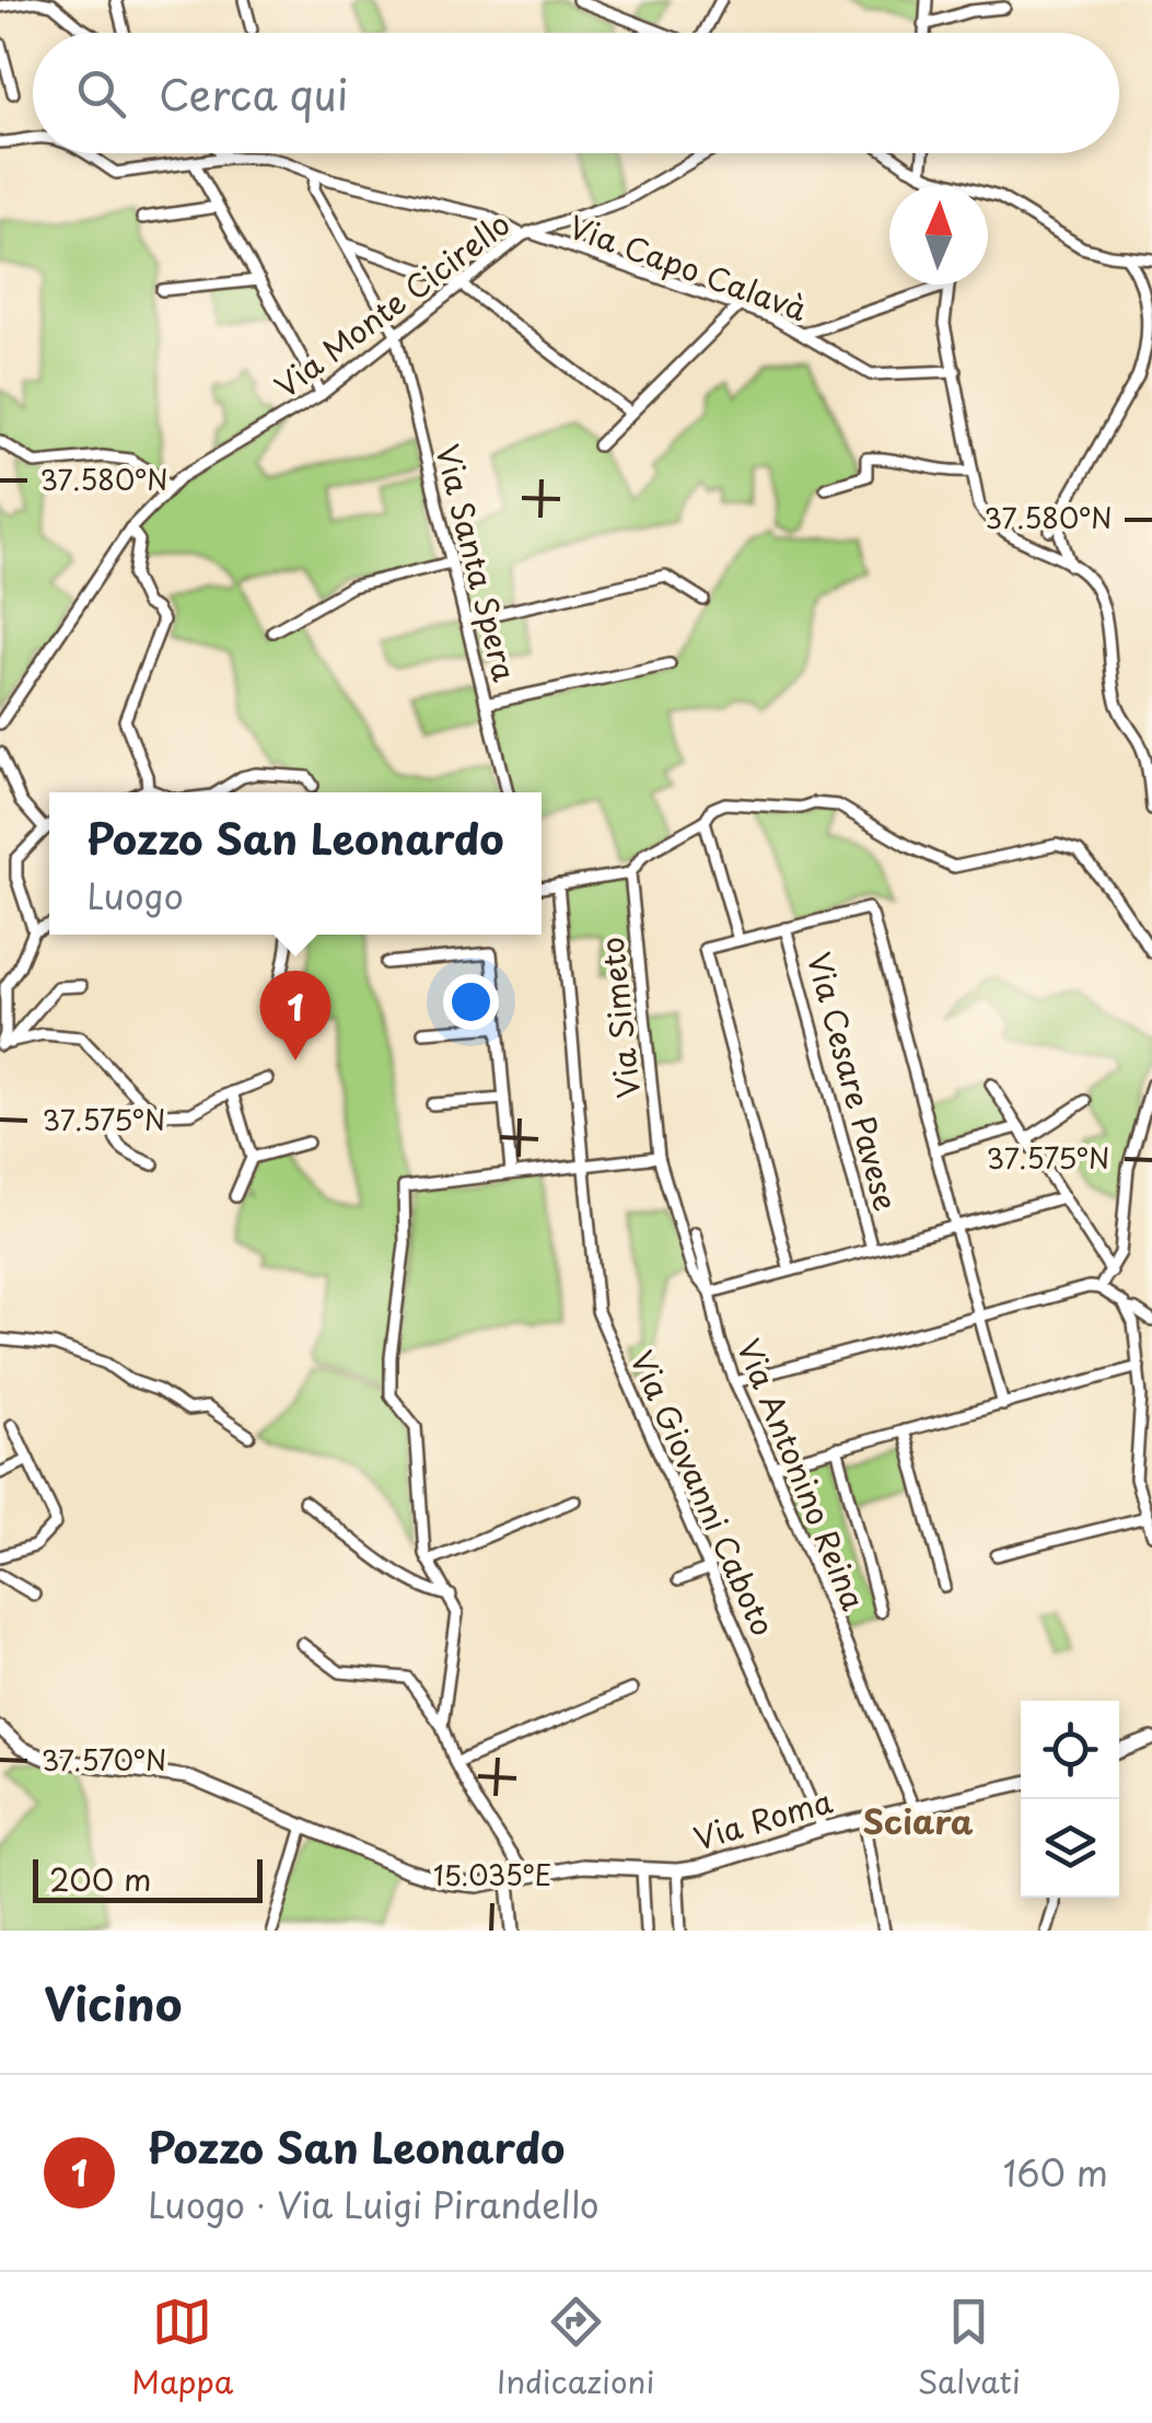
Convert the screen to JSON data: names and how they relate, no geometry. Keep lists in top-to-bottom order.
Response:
{
  "streets": {
    "main road": ["Via Roma"],
    "street": [
      "Via Capo Calavà",
      "Via Monte Cicirello",
      "Via Santa Spera",
      "Via Simeto",
      "Via Cesare Pavese",
      "Via Antonino Reina",
      "Via Giovanni Caboto"
    ]
  },
  "crossings": [
    ["Via Capo Calavà", "Via Monte Cicirello"],
    ["Via Capo Calavà", "Via Santa Spera"],
    ["Via Monte Cicirello", "Via Santa Spera"],
    ["Via Simeto", "Via Antonino Reina"],
    ["Via Antonino Reina", "Via Roma"],
    ["Via Giovanni Caboto", "Via Roma"]
  ],
  "districts": ["Sciara"],
  "scale_bar": "200 m",
  "north": "top",
  "page": {
    "search": "Cerca qui",
    "popup": ["Pozzo San Leonardo", "Luogo"],
    "pins": "1",
    "scale": "200 m",
    "heading": "Vicino",
    "list": [
      {
        "mark": "1",
        "name": "Pozzo San Leonardo",
        "note": "Luogo · Via Luigi Pirandello",
        "value": "160 m"
      }
    ],
    "nav": ["Mappa", "Indicazioni", "Salvati"]
  },
  "coordinates": [
    "37.580°N",
    "37.575°N",
    "37.570°N",
    "15.035°E"
  ]
}
